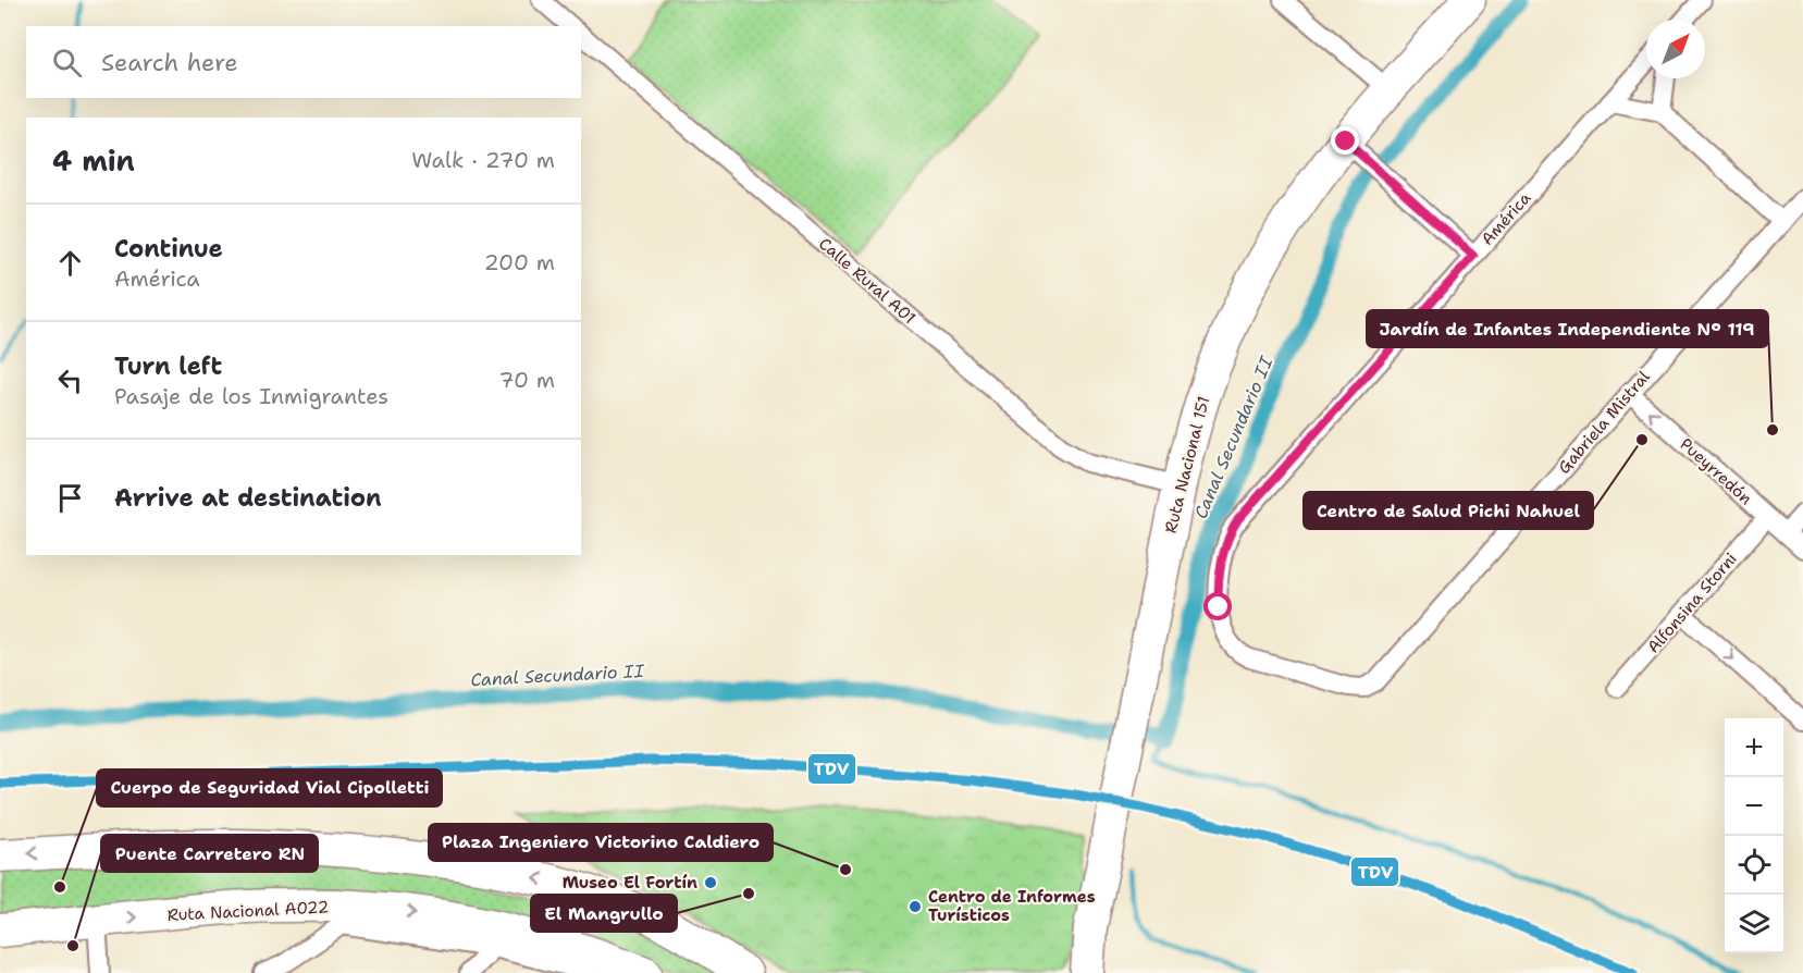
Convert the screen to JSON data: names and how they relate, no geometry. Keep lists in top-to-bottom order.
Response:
{
  "streets": {
    "highway": ["Ruta Nacional 151", "Ruta Nacional A022"],
    "street": [
      "América",
      "Calle Rural A01",
      "Gabriela Mistral",
      "Pueyrredón",
      "Alfonsina Storni"
    ]
  },
  "crossings": [
    ["América", "Gabriela Mistral"],
    ["Calle Rural A01", "Ruta Nacional 151"],
    ["Gabriela Mistral", "Pueyrredón"],
    ["Pueyrredón", "Alfonsina Storni"]
  ],
  "one_way": ["Pueyrredón"],
  "water": ["Canal Secundario II"],
  "places": [
    "Jardín de Infantes Independiente N° 119",
    "Centro de Salud Pichi Nahuel",
    "Plaza Ingeniero Victorino Caldiero",
    "Museo El Fortín",
    "Cuerpo de Seguridad Vial Cipolletti",
    "El Mangrullo",
    "Centro de Informes Turísticos",
    "Puente Carretero RN"
  ],
  "lines": ["transit line TDV"],
  "north": "top right",
  "page": {
    "search": "Search here",
    "heading": ["4 min", "Walk · 270 m"],
    "list": [
      ["Continue", "América", "200 m"],
      ["Turn left", "Pasaje de los Inmigrantes", "70 m"],
      "Arrive at destination"
    ],
    "map_buttons": ["+", "−"]
  }
}
